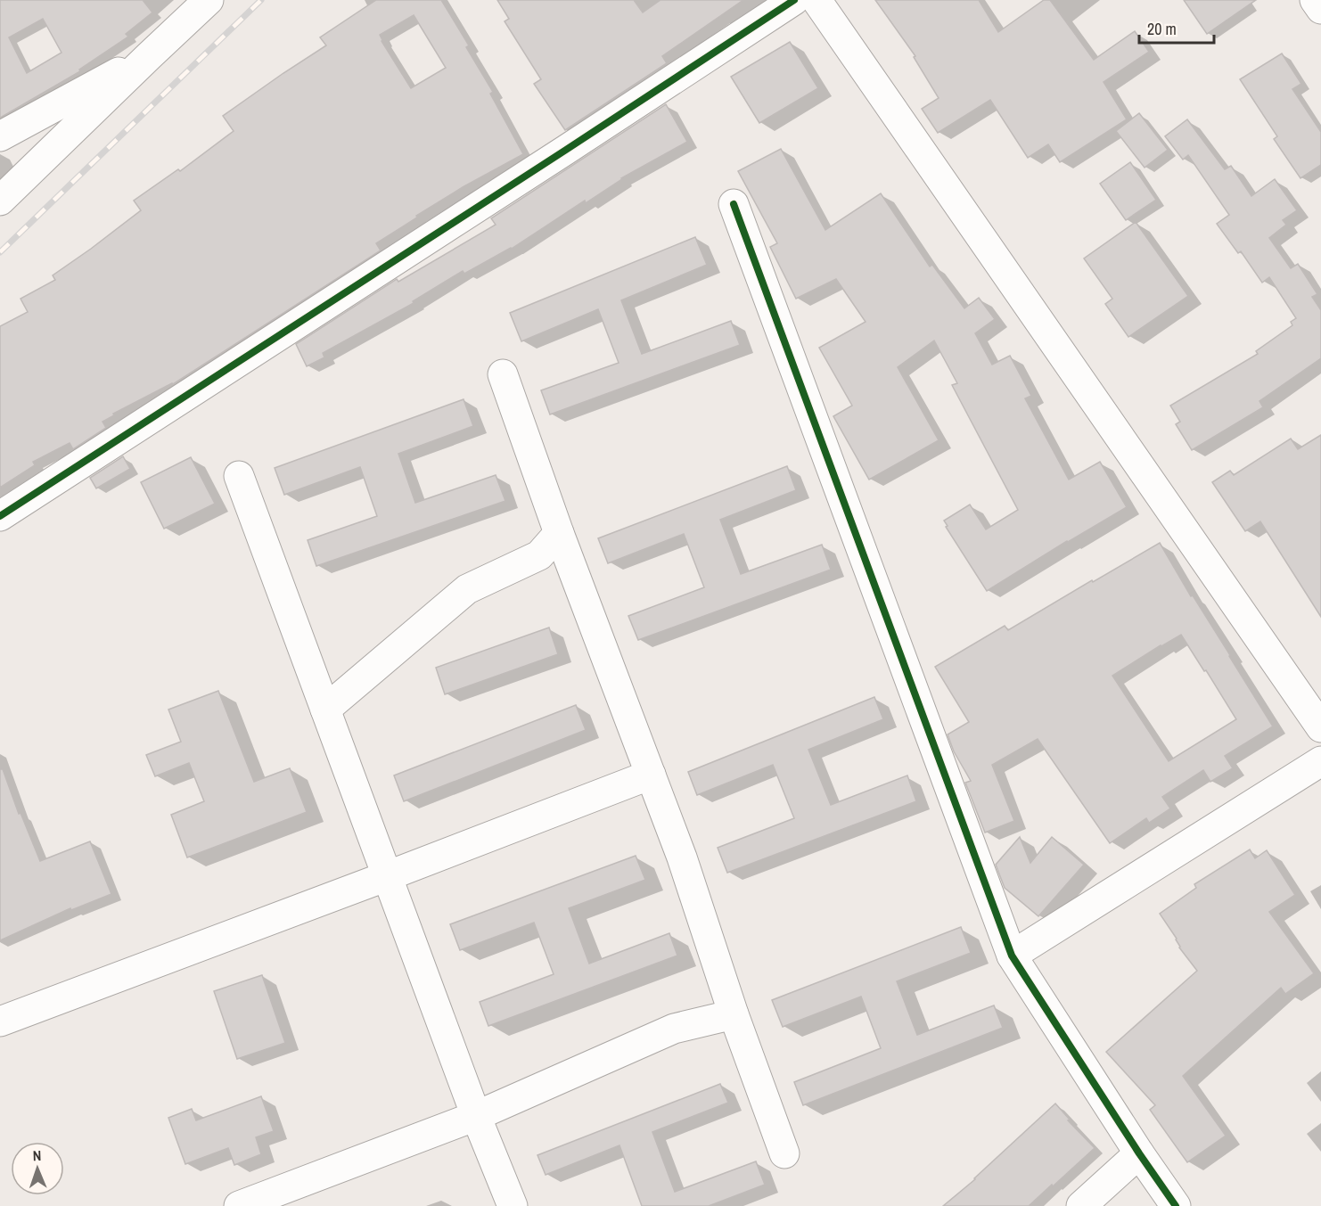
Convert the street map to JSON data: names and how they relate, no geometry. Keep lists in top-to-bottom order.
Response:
{
  "scale_bar": "20 m",
  "north": "top"
}
